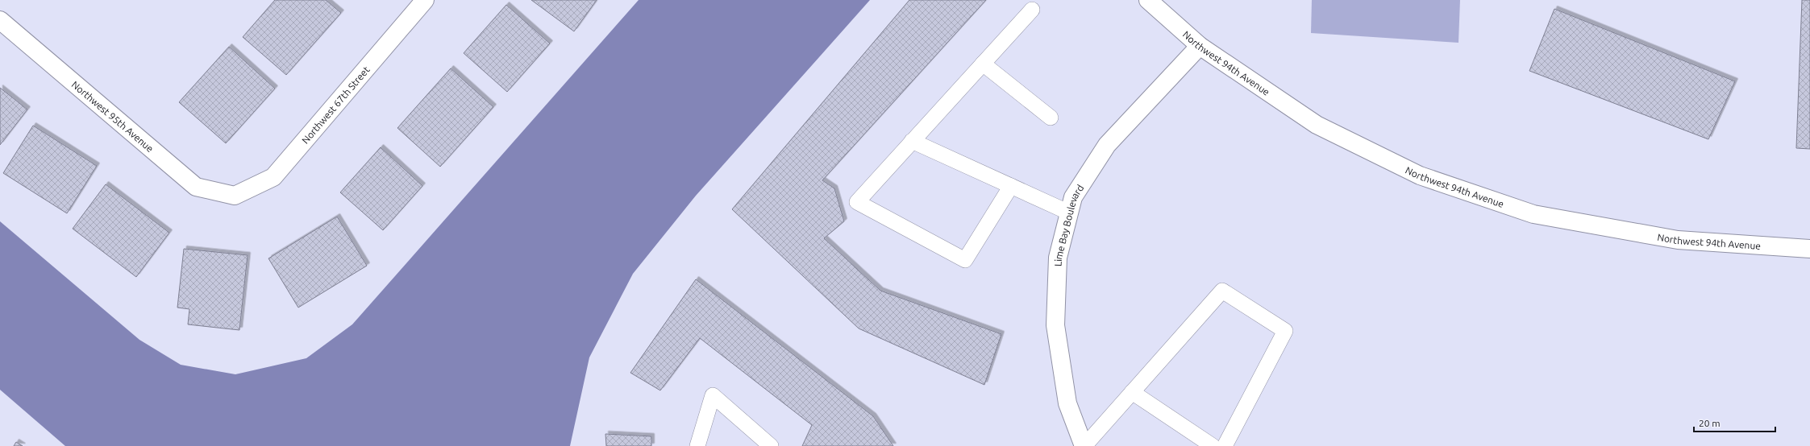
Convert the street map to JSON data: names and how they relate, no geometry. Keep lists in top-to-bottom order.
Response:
{
  "streets": {
    "street": [
      "Northwest 94th Avenue",
      "Northwest 67th Street",
      "Northwest 95th Avenue",
      "Lime Bay Boulevard"
    ]
  },
  "crossings": [
    ["Northwest 94th Avenue", "Lime Bay Boulevard"],
    ["Northwest 67th Street", "Northwest 95th Avenue"]
  ],
  "scale_bar": "20 m"
}
